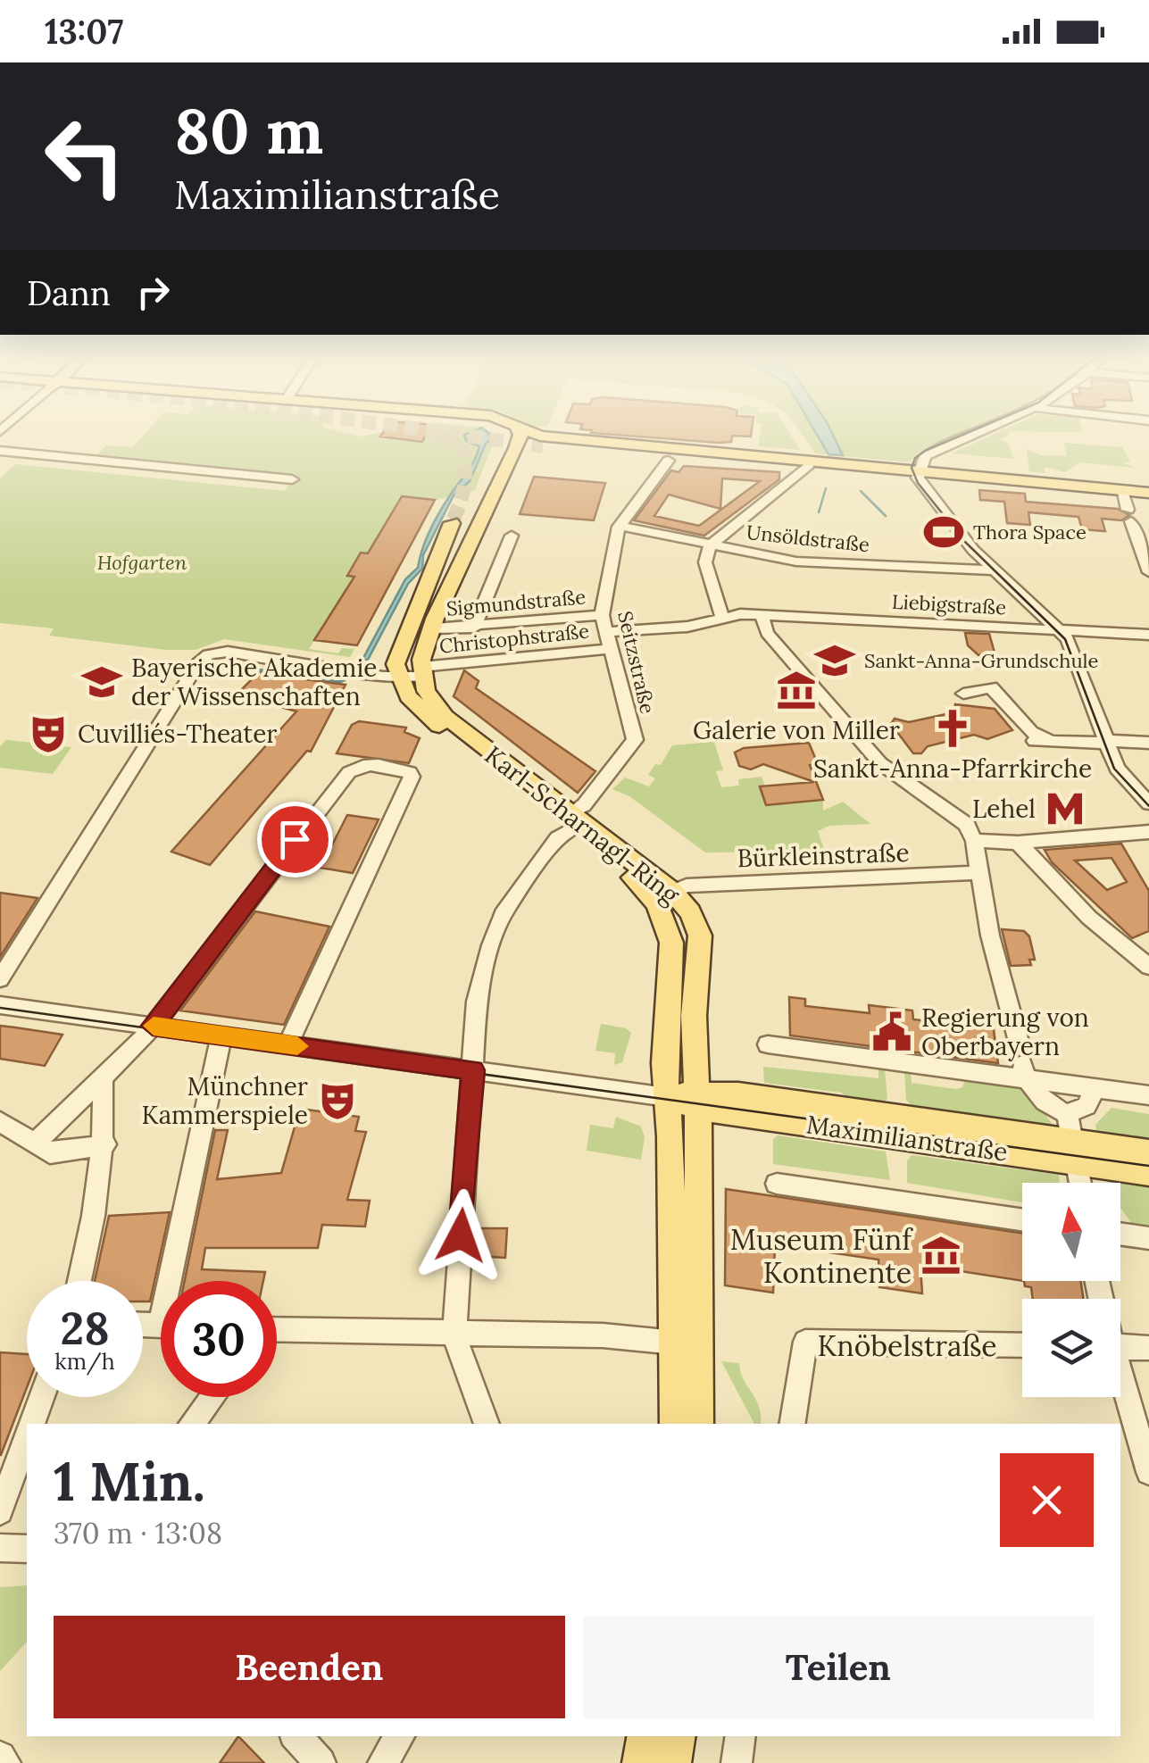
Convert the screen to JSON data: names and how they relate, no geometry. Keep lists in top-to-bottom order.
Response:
{
  "streets": {
    "main road": ["Karl-Scharnagl-Ring", "Maximilianstraße"],
    "street": [
      "Unsöldstraße",
      "Sigmundstraße",
      "Liebigstraße",
      "Christophstraße",
      "Seitzstraße",
      "Bürkleinstraße",
      "Knöbelstraße"
    ]
  },
  "crossings": [
    ["Unsöldstraße", "Seitzstraße"],
    ["Sigmundstraße", "Seitzstraße"],
    ["Liebigstraße", "Christophstraße"],
    ["Christophstraße", "Seitzstraße"],
    ["Christophstraße", "Karl-Scharnagl-Ring"],
    ["Seitzstraße", "Karl-Scharnagl-Ring"],
    ["Karl-Scharnagl-Ring", "Bürkleinstraße"],
    ["Karl-Scharnagl-Ring", "Maximilianstraße"]
  ],
  "parks": ["Hofgarten"],
  "places": {
    "sports": ["Thora Space"],
    "school or university": ["Sankt-Anna-Grundschule", "Bayerische Akademie der Wissenschaften"],
    "museum": ["Galerie von Miller", "Museum Fünf Kontinente"],
    "church": ["Sankt-Anna-Pfarrkirche"],
    "theatre": ["Cuvilliés-Theater", "Münchner Kammerspiele"],
    "metro station": ["Lehel"],
    "public building": ["Regierung von Oberbayern"]
  },
  "north": "top",
  "page": {
    "status": "13:07",
    "turn": ["80 m", "Maximilianstraße"],
    "then": "Dann",
    "speed": "28 km/h",
    "limit": "30",
    "heading": ["1 Min.", "370 m · 13:08"],
    "buttons": ["Beenden", "Teilen"]
  }
}
